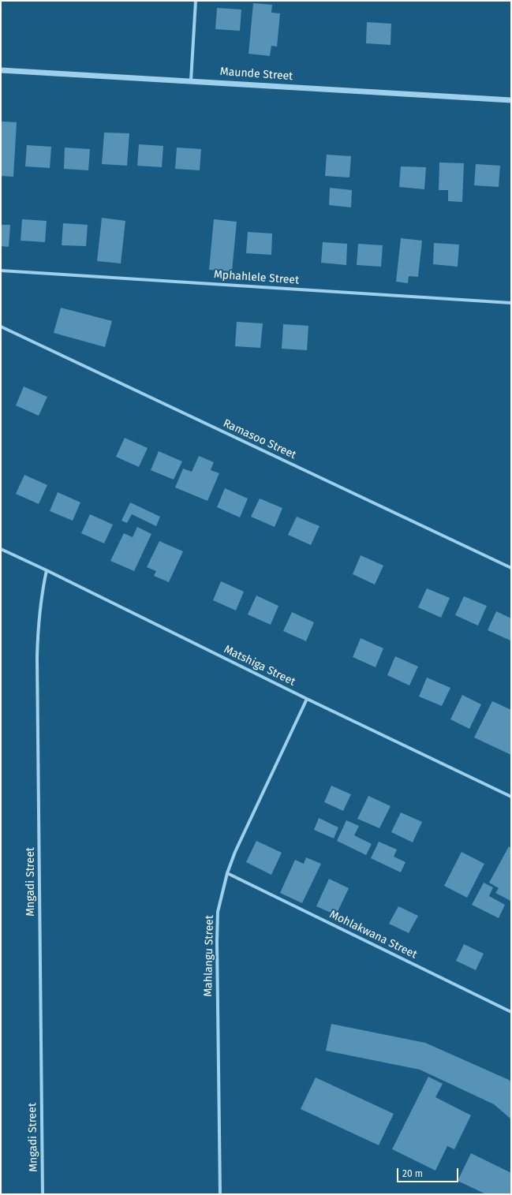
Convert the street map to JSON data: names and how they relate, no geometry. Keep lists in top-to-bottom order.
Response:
{
  "streets": {
    "street": [
      "Maunde Street",
      "Mphahlele Street",
      "Ramasoo Street",
      "Matshiga Street",
      "Mngadi Street",
      "Mohlakwana Street",
      "Mahlangu Street"
    ]
  },
  "crossings": [
    ["Matshiga Street", "Mngadi Street"],
    ["Matshiga Street", "Mahlangu Street"],
    ["Mohlakwana Street", "Mahlangu Street"]
  ],
  "scale_bar": "20 m"
}
